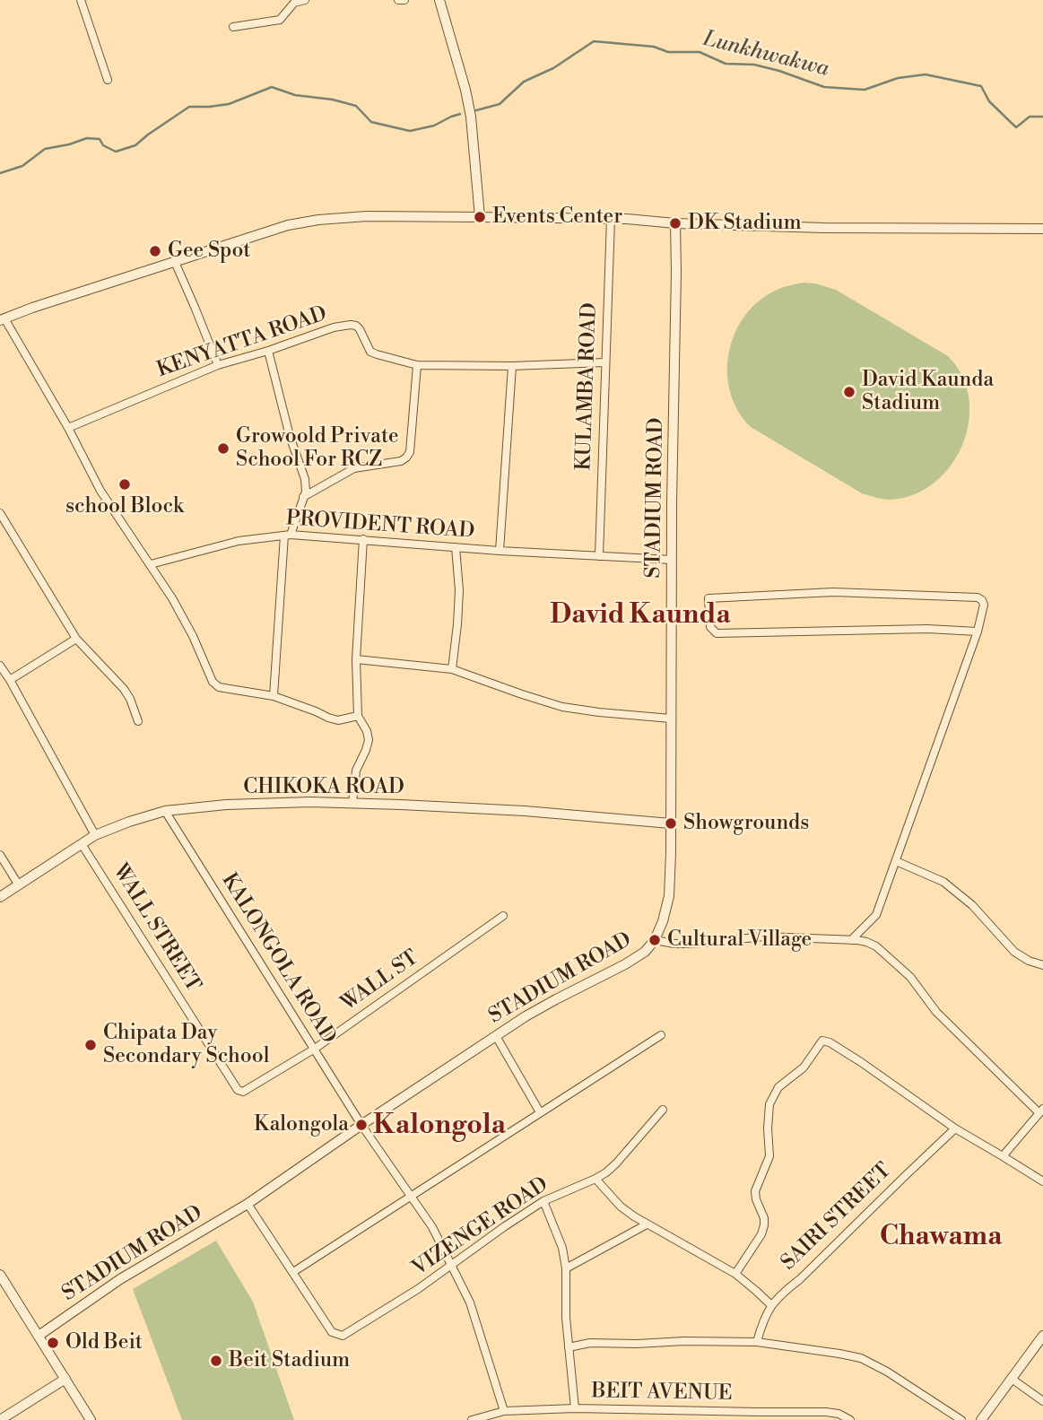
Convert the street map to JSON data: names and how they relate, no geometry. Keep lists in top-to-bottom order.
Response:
{
  "streets": {
    "street": [
      "KENYATTA ROAD",
      "KULAMBA ROAD",
      "STADIUM ROAD",
      "PROVIDENT ROAD",
      "CHIKOKA ROAD",
      "WALL STREET",
      "KALONGOLA ROAD",
      "WALL ST",
      "SAIRI STREET",
      "VIZENGE ROAD",
      "BEIT AVENUE"
    ]
  },
  "crossings": [
    ["KENYATTA ROAD", "KULAMBA ROAD"],
    ["KULAMBA ROAD", "PROVIDENT ROAD"],
    ["STADIUM ROAD", "PROVIDENT ROAD"],
    ["STADIUM ROAD", "CHIKOKA ROAD"],
    ["STADIUM ROAD", "KALONGOLA ROAD"],
    ["STADIUM ROAD", "VIZENGE ROAD"],
    ["CHIKOKA ROAD", "WALL STREET"],
    ["CHIKOKA ROAD", "KALONGOLA ROAD"],
    ["WALL STREET", "WALL ST"],
    ["KALONGOLA ROAD", "WALL ST"],
    ["KALONGOLA ROAD", "VIZENGE ROAD"],
    ["KALONGOLA ROAD", "BEIT AVENUE"]
  ],
  "districts": ["David Kaunda", "Kalongola", "Chawama"],
  "water": ["Lunkhwakwa"],
  "places": [
    "Events Center",
    "DK Stadium",
    "Gee Spot",
    "David Kaunda Stadium",
    "Growoold Private School For RCZ",
    "school Block",
    "Showgrounds",
    "Cultural Village",
    "Chipata Day Secondary School",
    "Kalongola",
    "Old Beit",
    "Beit Stadium"
  ]
}
